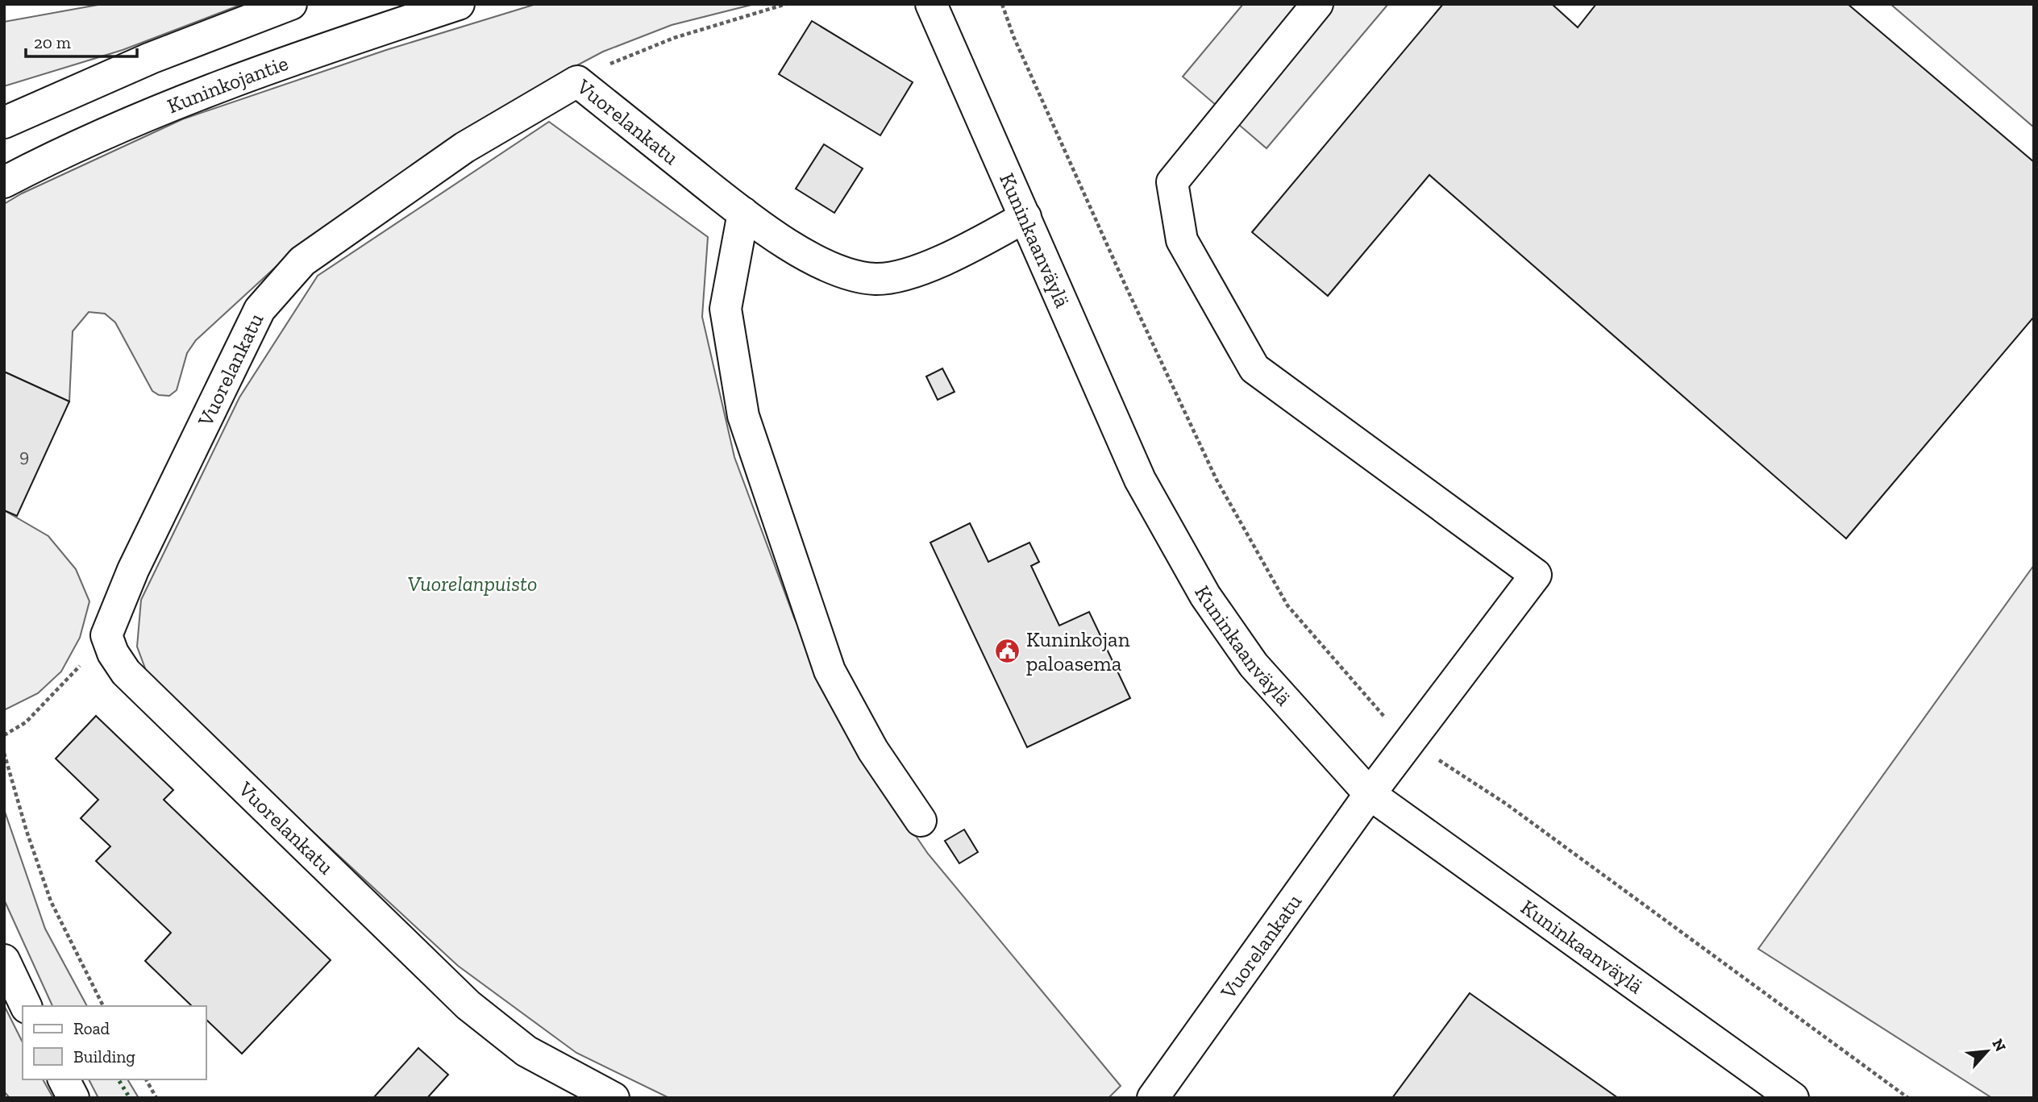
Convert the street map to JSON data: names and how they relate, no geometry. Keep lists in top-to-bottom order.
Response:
{
  "streets": {
    "main road": ["Kuninkojantie", "Vuorelankatu", "Kuninkaanväylä"]
  },
  "crossings": [
    ["Vuorelankatu", "Kuninkaanväylä"]
  ],
  "parks": ["Vuorelanpuisto"],
  "places": {
    "public building": ["Kuninkojan paloasema"]
  },
  "house_numbers": ["9"],
  "legend": ["Road", "Building"],
  "scale_bar": "20 m",
  "north": "top right"
}
